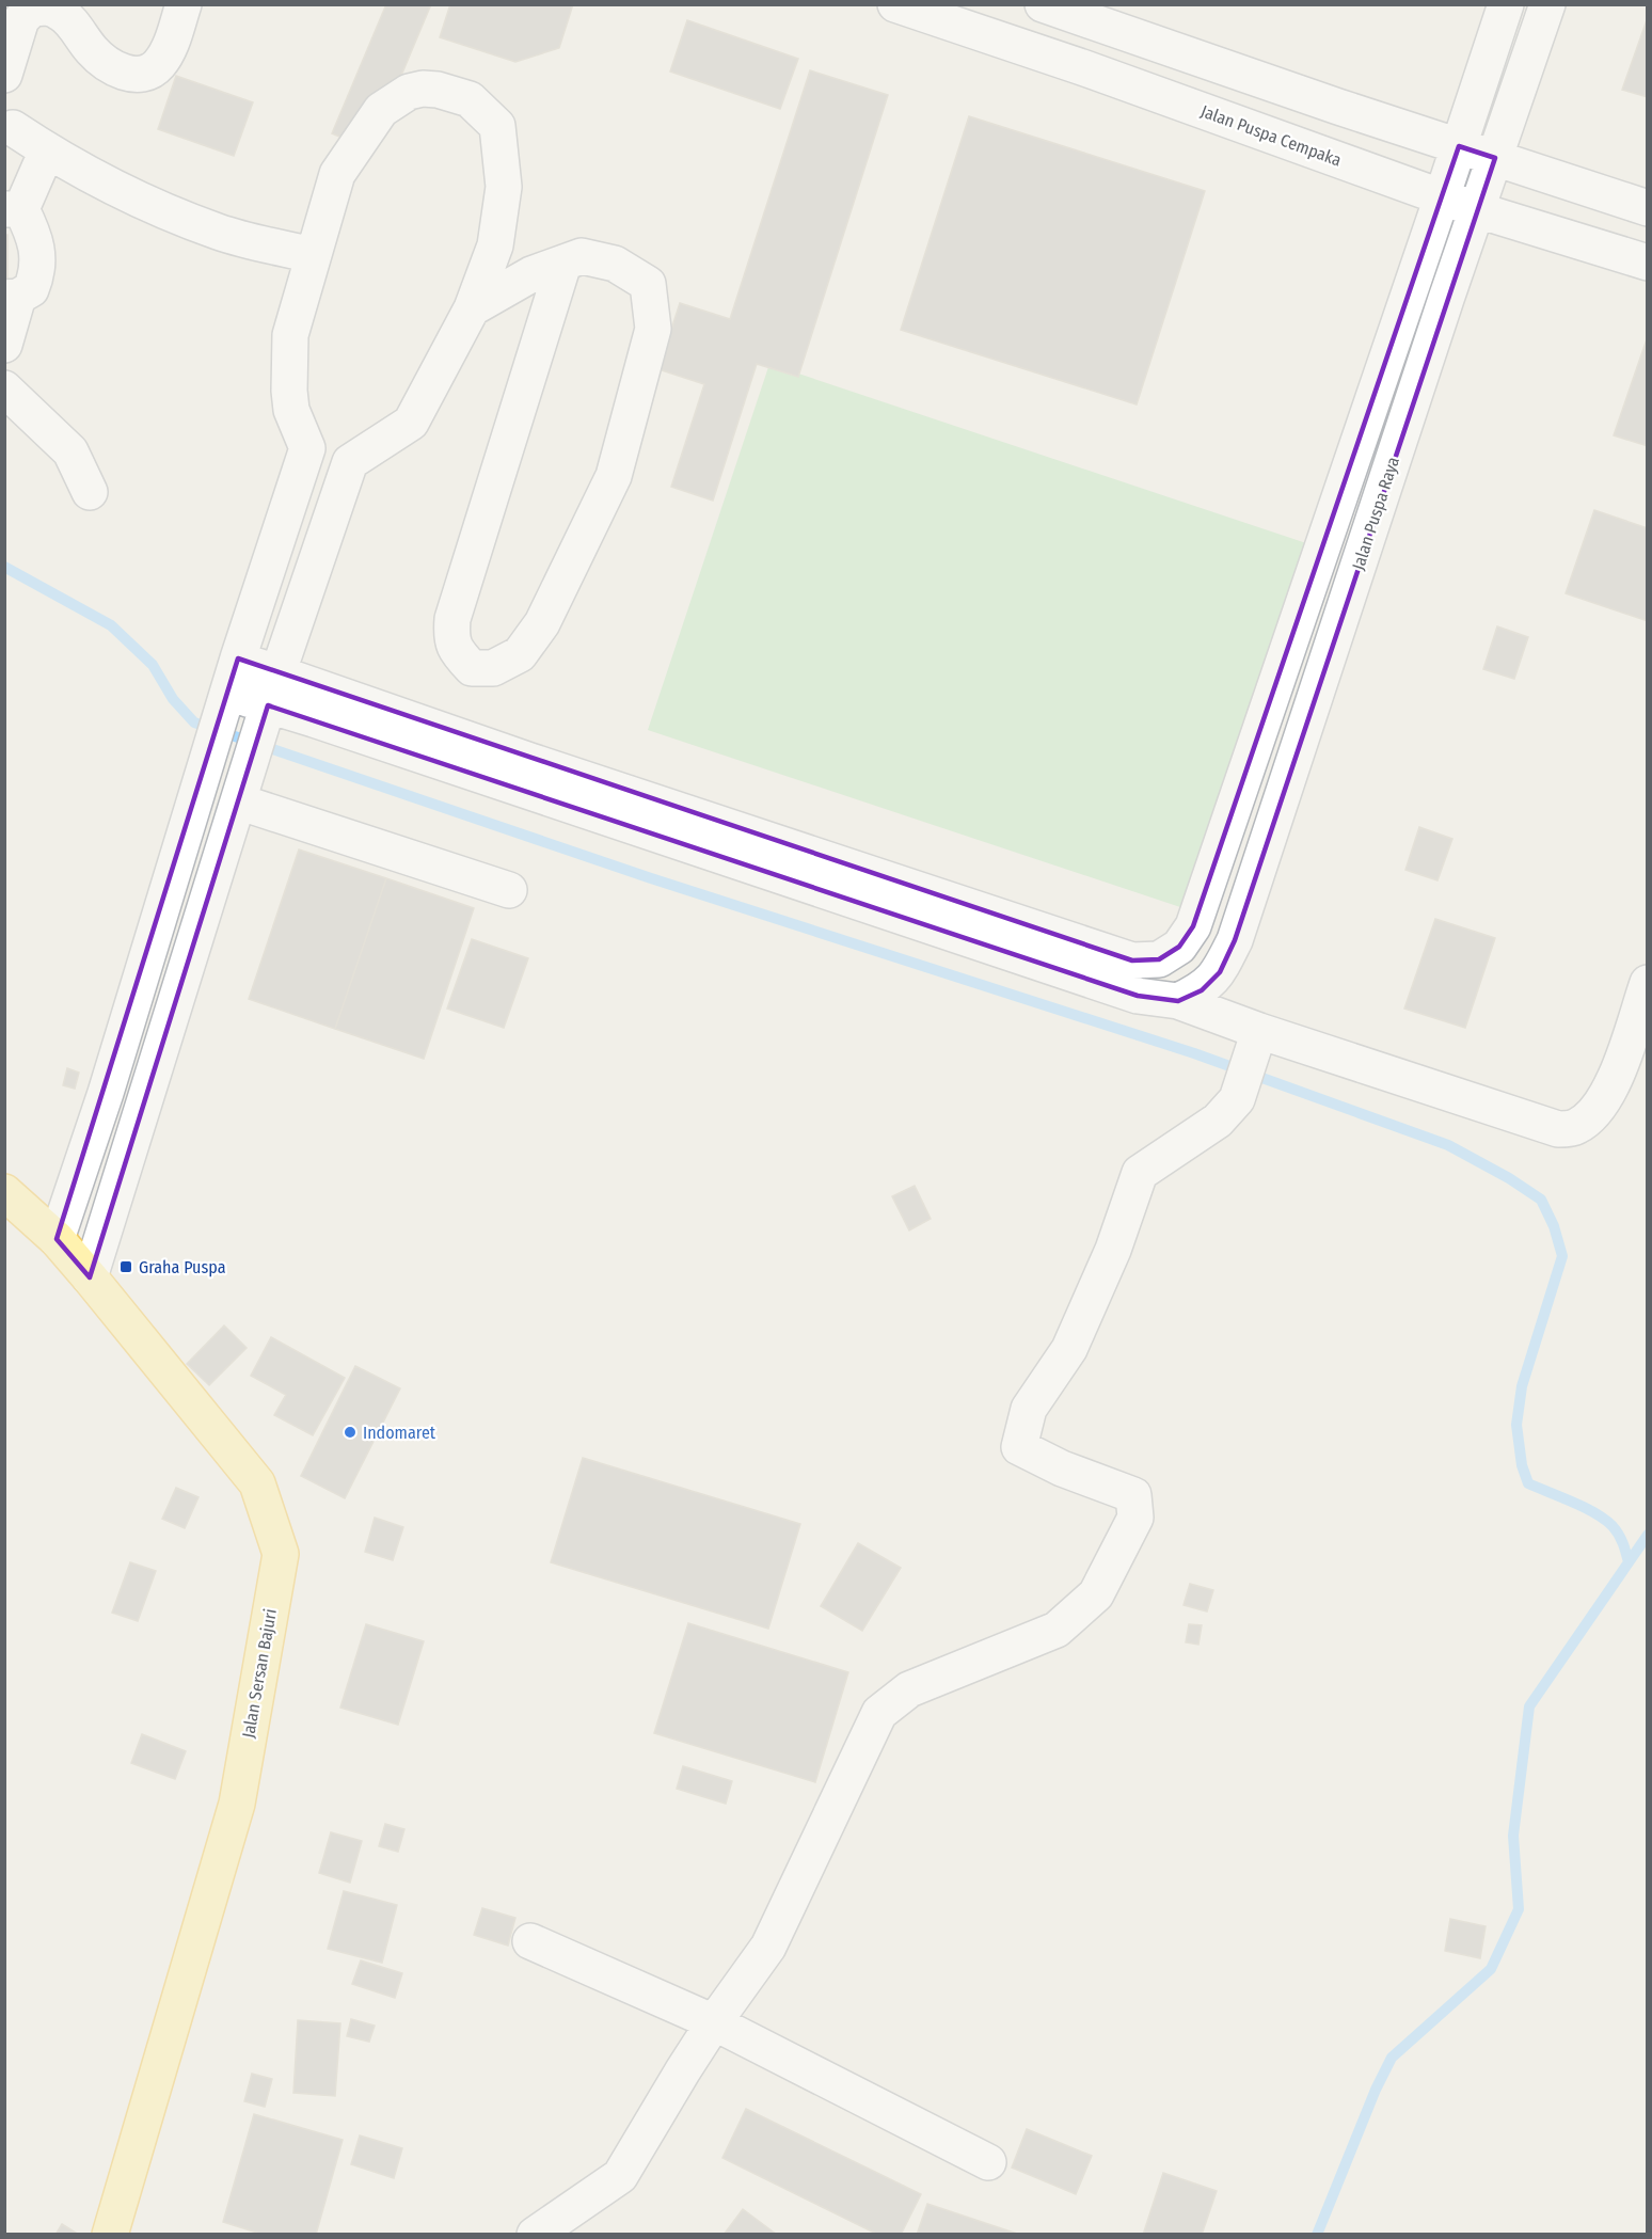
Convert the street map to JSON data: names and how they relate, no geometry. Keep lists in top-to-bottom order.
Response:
{
  "streets": {
    "main road": ["Jalan Sersan Bajuri"],
    "street": ["Jalan Puspa Cempaka", "Jalan Puspa Raya"]
  },
  "crossings": [
    ["Jalan Puspa Cempaka", "Jalan Puspa Raya"]
  ],
  "places": {
    "transit": ["Graha Puspa"],
    "other": ["Indomaret"]
  }
}
